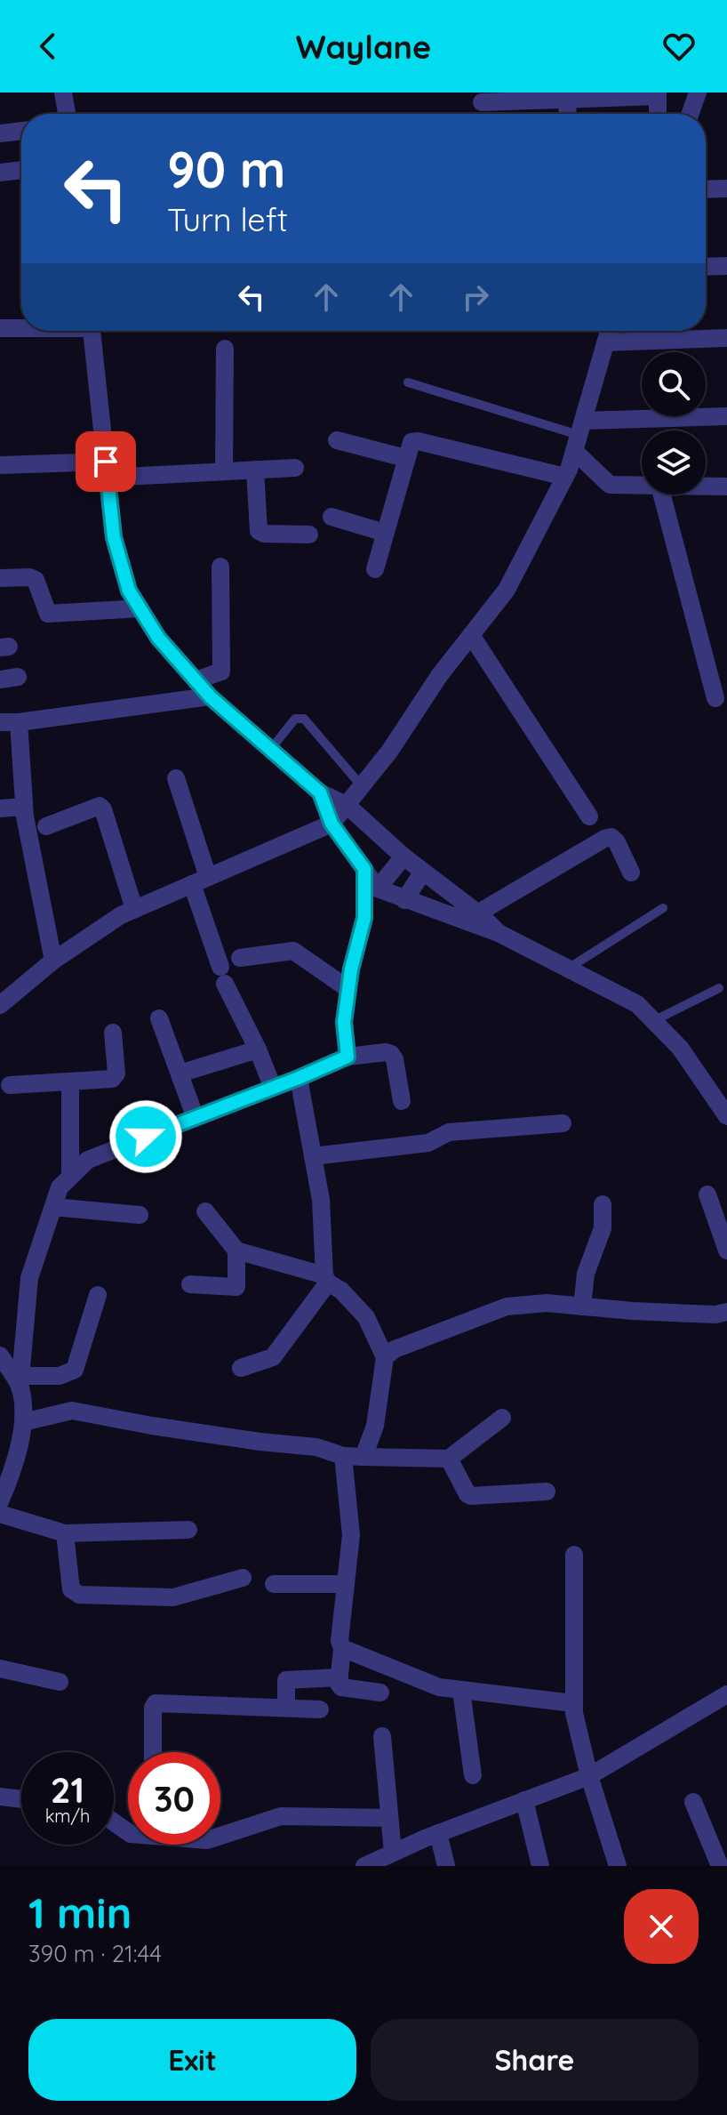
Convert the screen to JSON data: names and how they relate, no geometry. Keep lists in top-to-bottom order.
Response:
{
  "page": {
    "header": "Waylane",
    "turn": ["90 m", "Turn left"],
    "speed": "21 km/h",
    "limit": "30",
    "heading": ["1 min", "390 m · 21:44"],
    "buttons": ["Exit", "Share"]
  }
}
